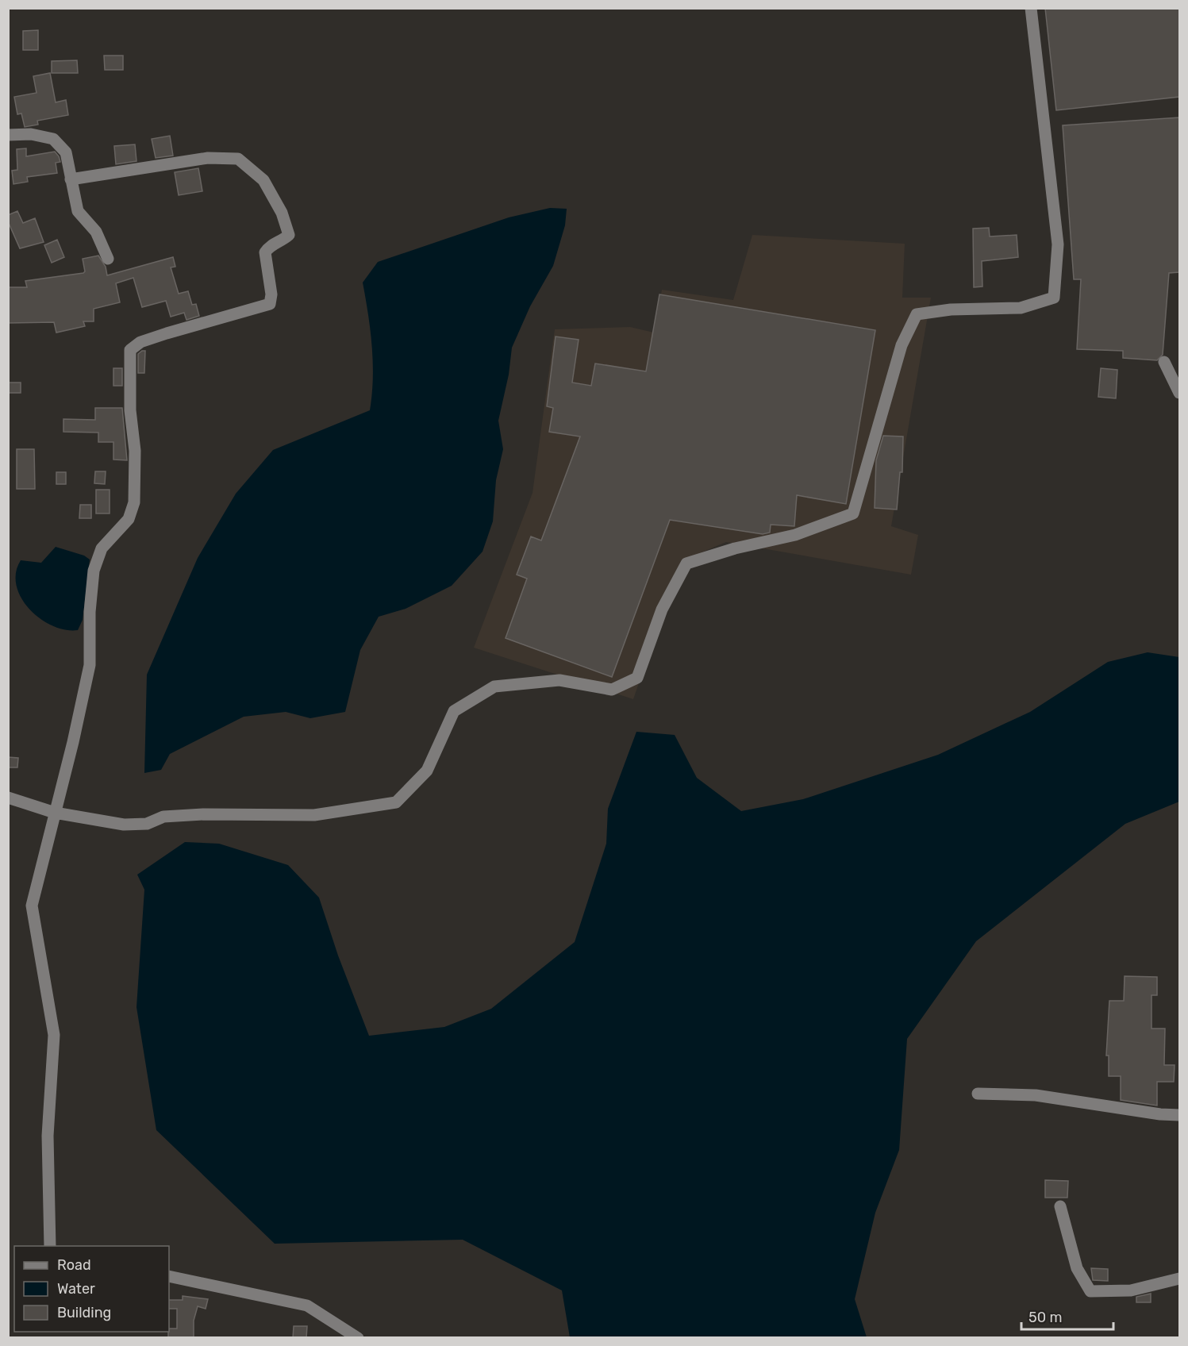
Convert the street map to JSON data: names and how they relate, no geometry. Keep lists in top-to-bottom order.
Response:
{
  "legend": ["Road", "Water", "Building"],
  "scale_bar": "50 m"
}
